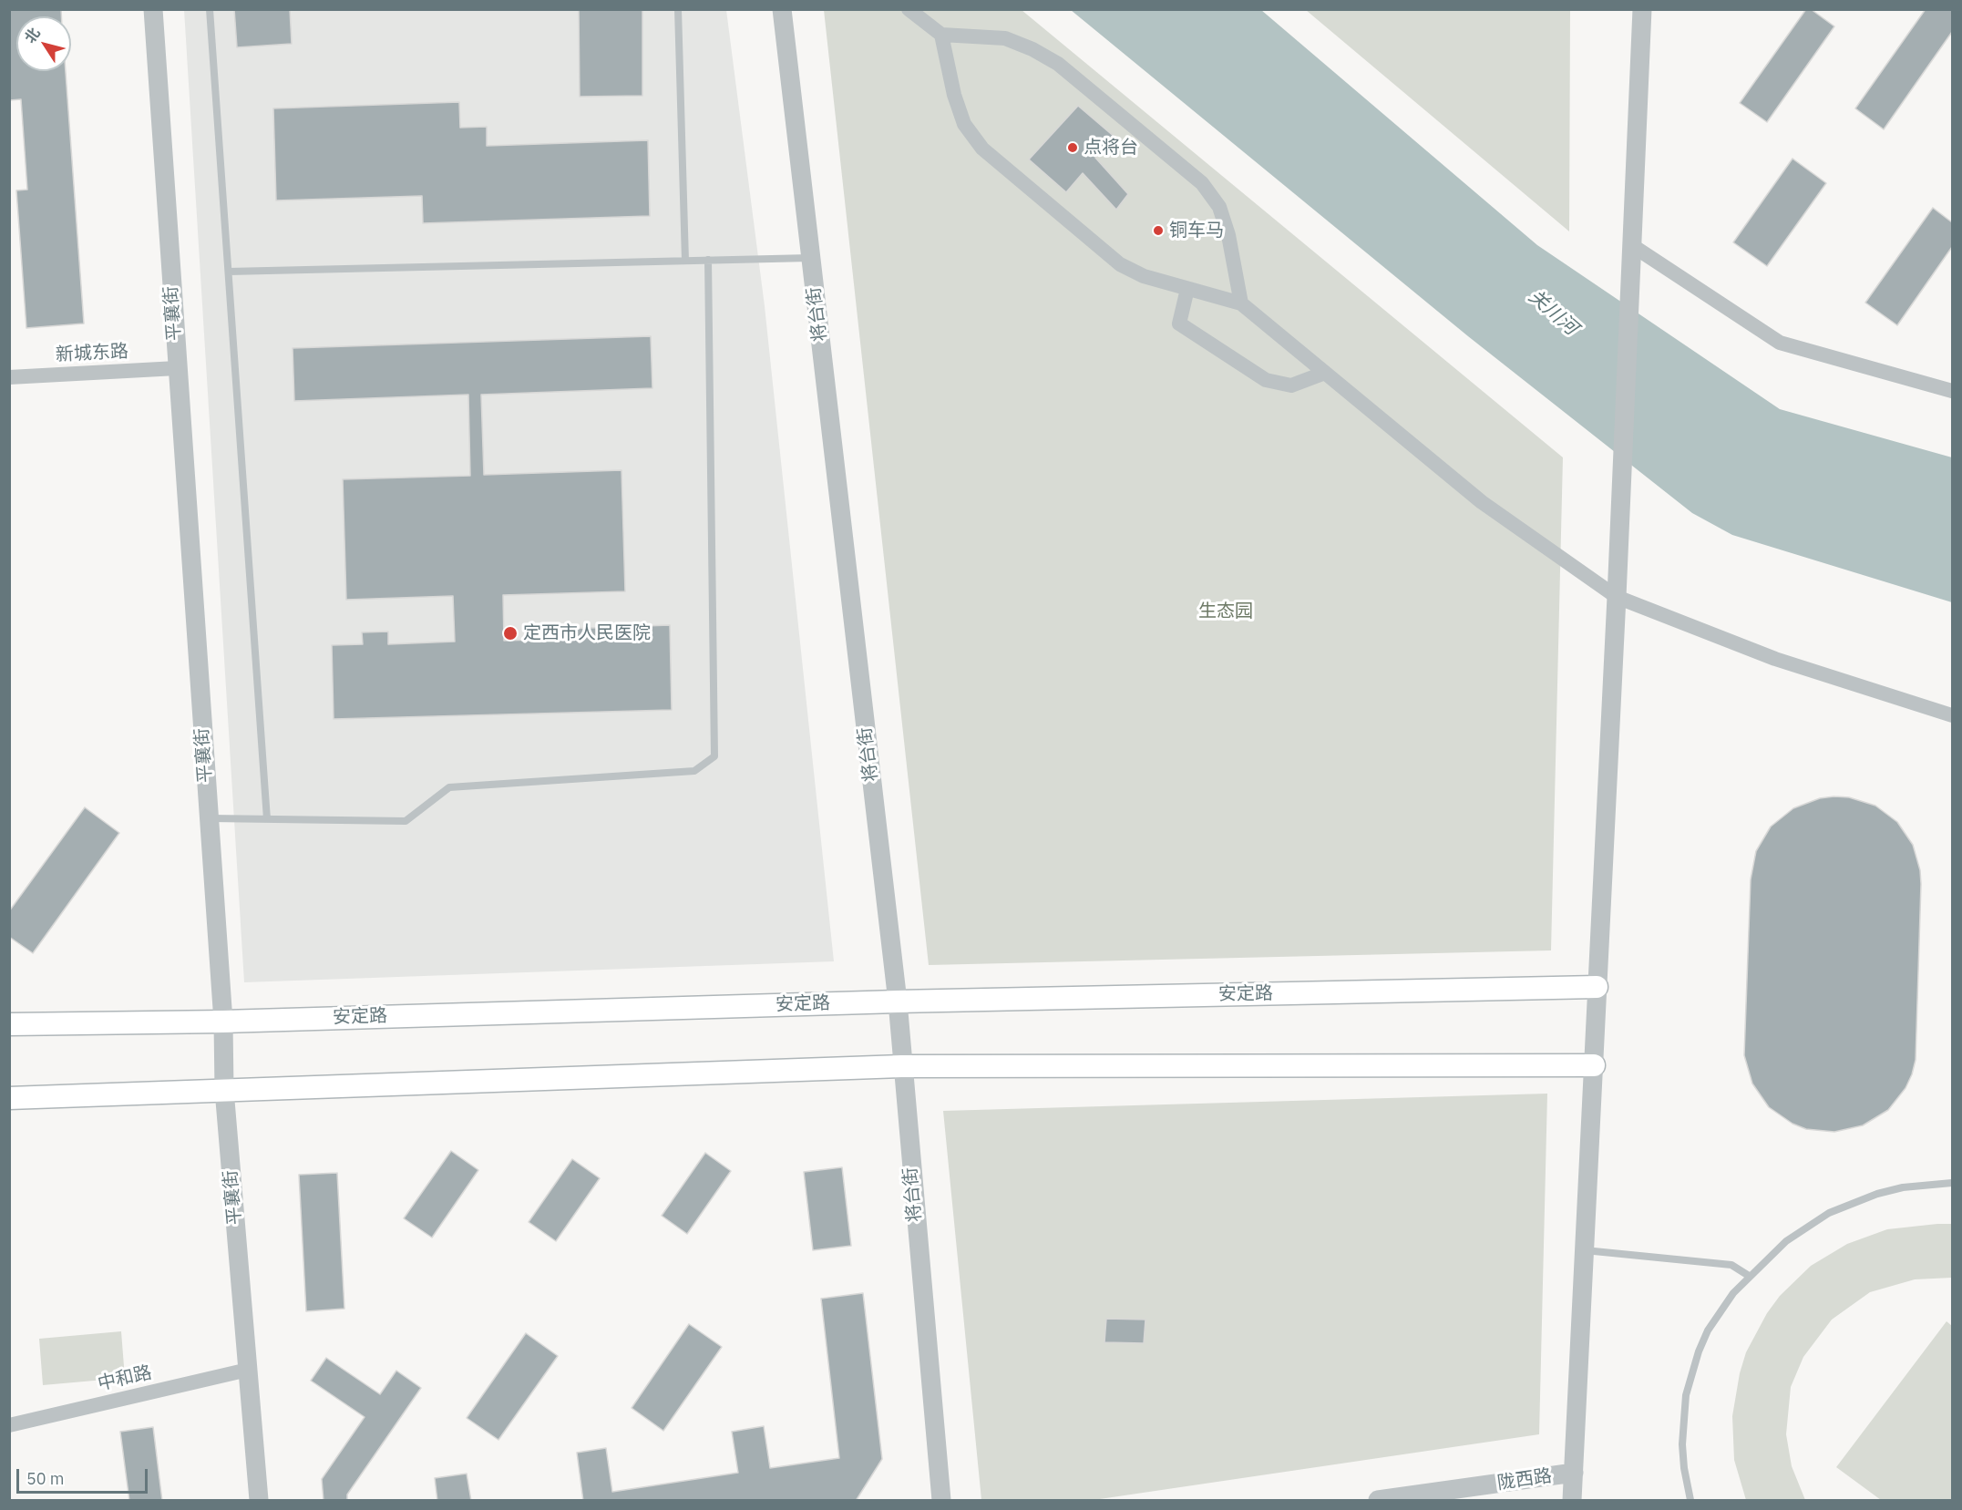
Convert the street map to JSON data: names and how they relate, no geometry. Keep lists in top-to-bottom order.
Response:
{
  "streets": {
    "main road": ["安定路"],
    "street": [
      "平襄街",
      "将台街",
      "新城东路",
      "中和路",
      "陇西路"
    ]
  },
  "crossings": [
    ["平襄街", "新城东路"],
    ["平襄街", "安定路"],
    ["平襄街", "中和路"],
    ["将台街", "安定路"]
  ],
  "water": ["关川河"],
  "parks": ["生态园"],
  "places": ["点将台", "铜车马", "定西市人民医院"],
  "scale_bar": "50 m",
  "north": "top left"
}
